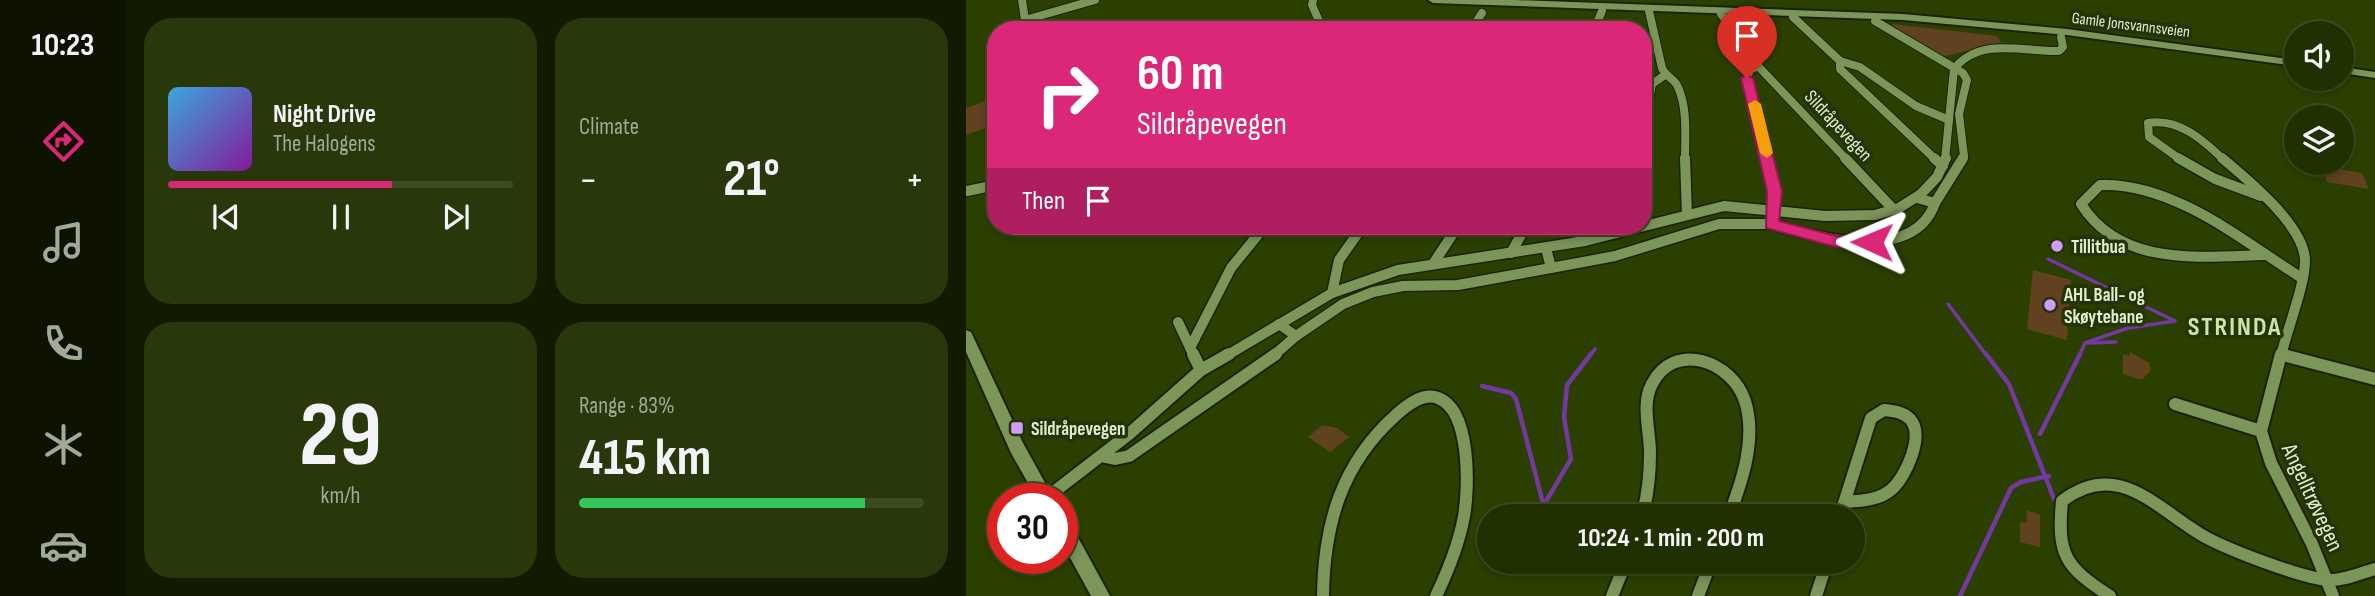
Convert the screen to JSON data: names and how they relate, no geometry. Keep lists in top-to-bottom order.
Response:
{
  "streets": {
    "street": ["Gamle Jonsvannsveien", "Sildråpevegen", "Angelltrøvegen"]
  },
  "districts": ["STRINDA"],
  "places": {
    "other": ["Tillitbua", "AHL Ball- og Skøytebane"],
    "transit": ["Sildråpevegen"]
  },
  "page": {
    "tabs": "10:23",
    "tile": [
      "Climate",
      ["29", "km/h"],
      ["Range · 83%", "415 km"]
    ],
    "turn": ["60 m", "Sildråpevegen"],
    "song": ["Night Drive", "The Halogens"],
    "heat": ["−", "21°", "+"],
    "then": "Then",
    "limit": "30",
    "trip": "10:24 · 1 min · 200 m"
  }
}
